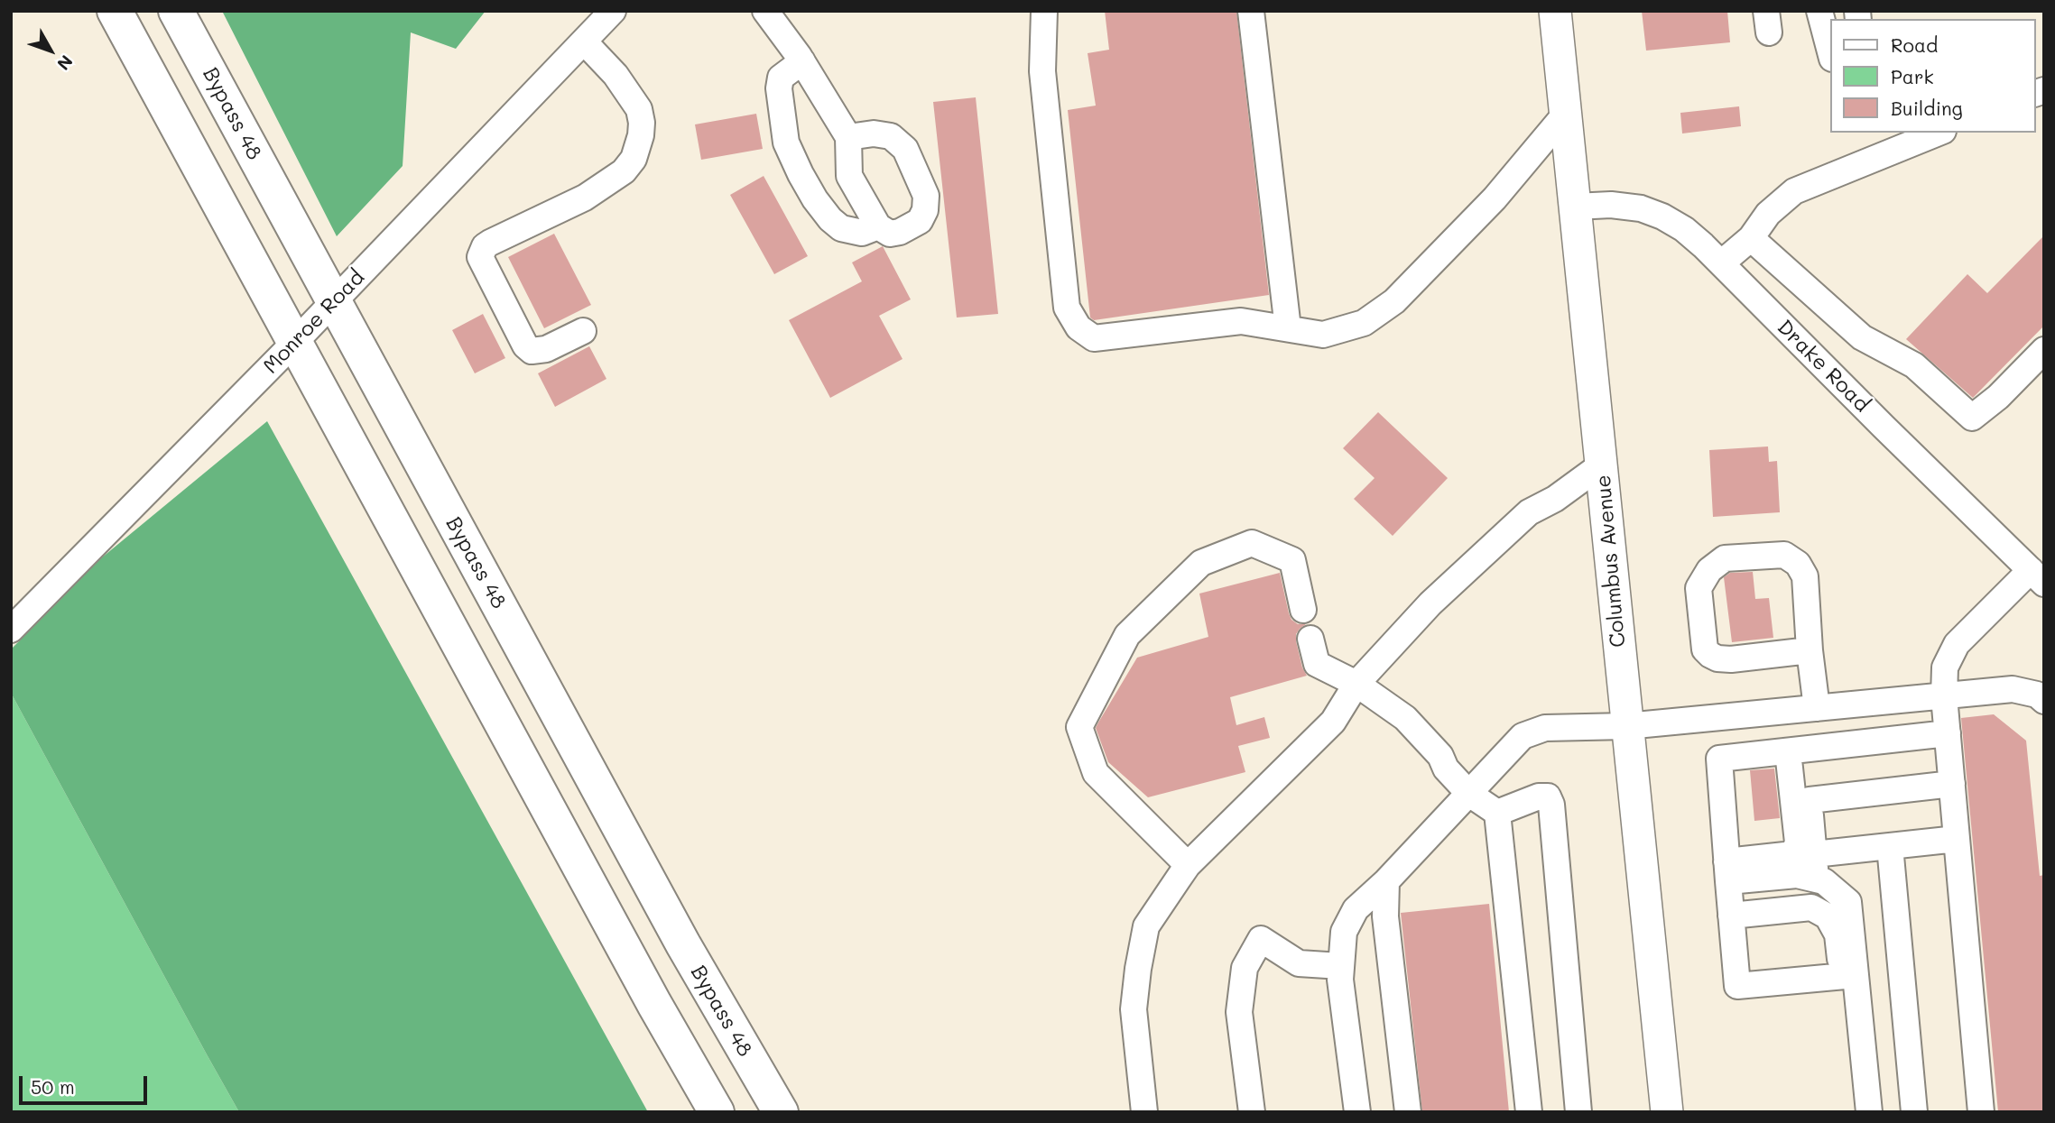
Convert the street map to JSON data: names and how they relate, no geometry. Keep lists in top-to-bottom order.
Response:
{
  "streets": {
    "highway": ["Bypass 48"],
    "main road": ["Columbus Avenue"],
    "street": ["Monroe Road", "Drake Road"]
  },
  "crossings": [
    ["Bypass 48", "Monroe Road"],
    ["Drake Road", "Columbus Avenue"]
  ],
  "legend": ["Road", "Park", "Building"],
  "scale_bar": "50 m",
  "north": "bottom right"
}
